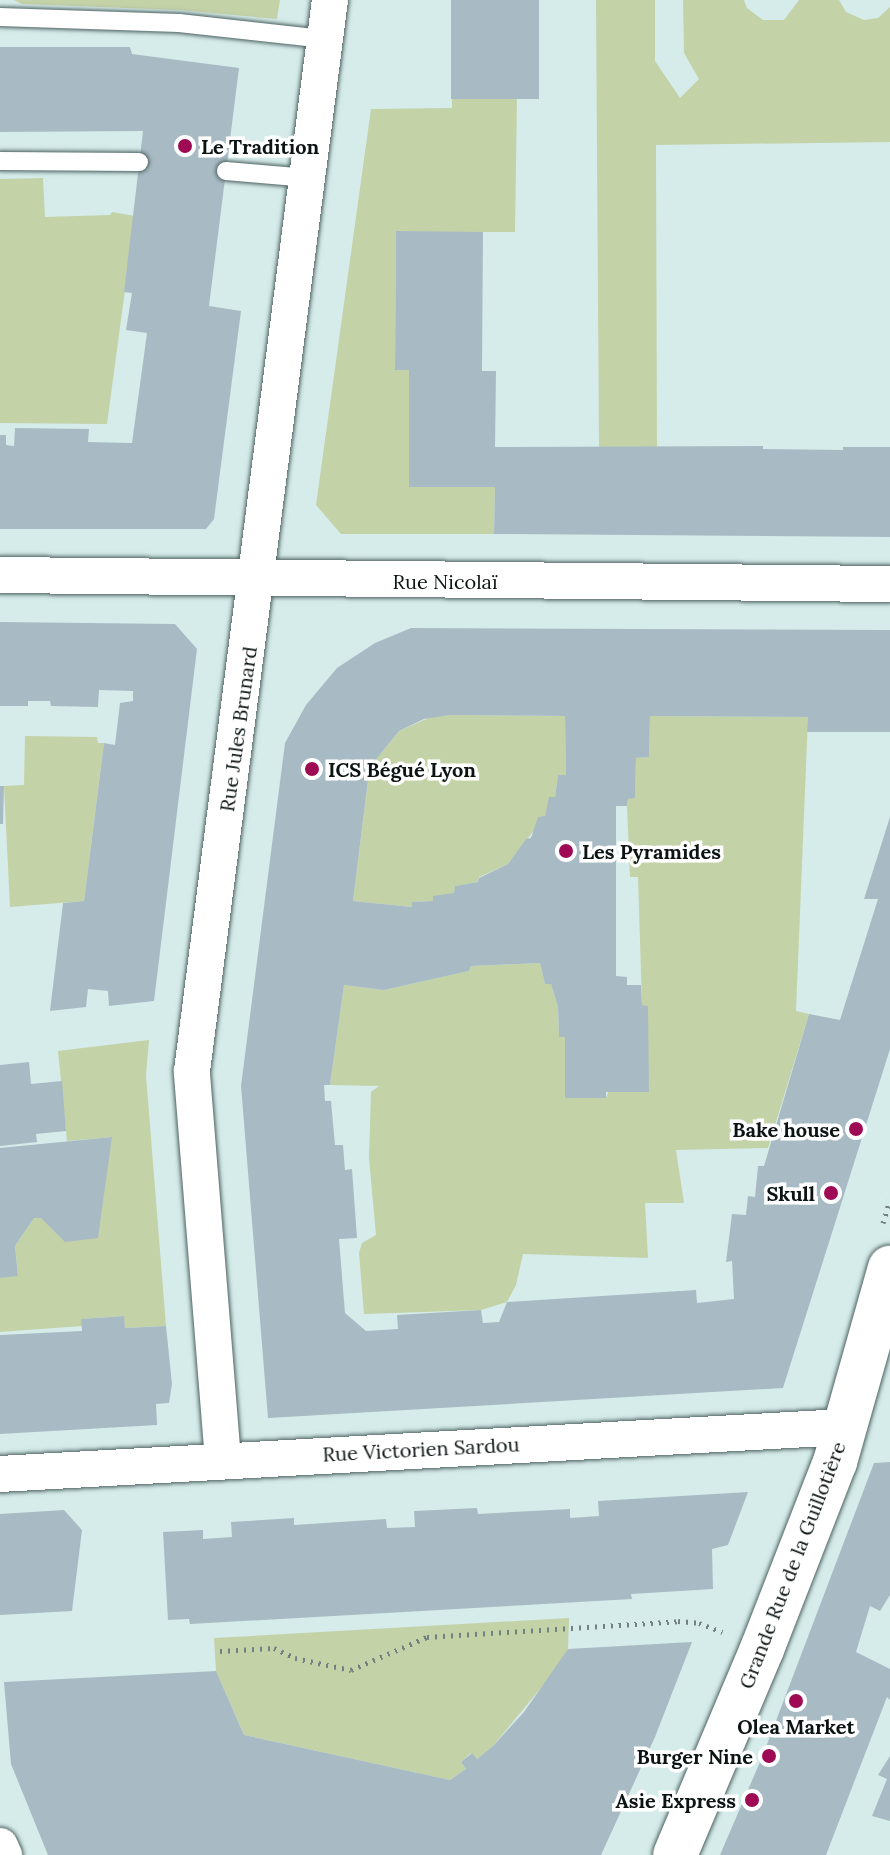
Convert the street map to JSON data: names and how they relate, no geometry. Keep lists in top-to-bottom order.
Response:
{
  "streets": {
    "main road": ["Grande Rue de la Guillotière"],
    "street": ["Rue Nicolaï", "Rue Jules Brunard", "Rue Victorien Sardou"]
  },
  "crossings": [
    ["Rue Nicolaï", "Rue Jules Brunard"],
    ["Rue Jules Brunard", "Rue Victorien Sardou"],
    ["Rue Victorien Sardou", "Grande Rue de la Guillotière"]
  ],
  "places": [
    "Le Tradition",
    "ICS Bégué Lyon",
    "Les Pyramides",
    "Bake house",
    "Skull",
    "Olea Market",
    "Burger Nine",
    "Asie Express"
  ]
}
